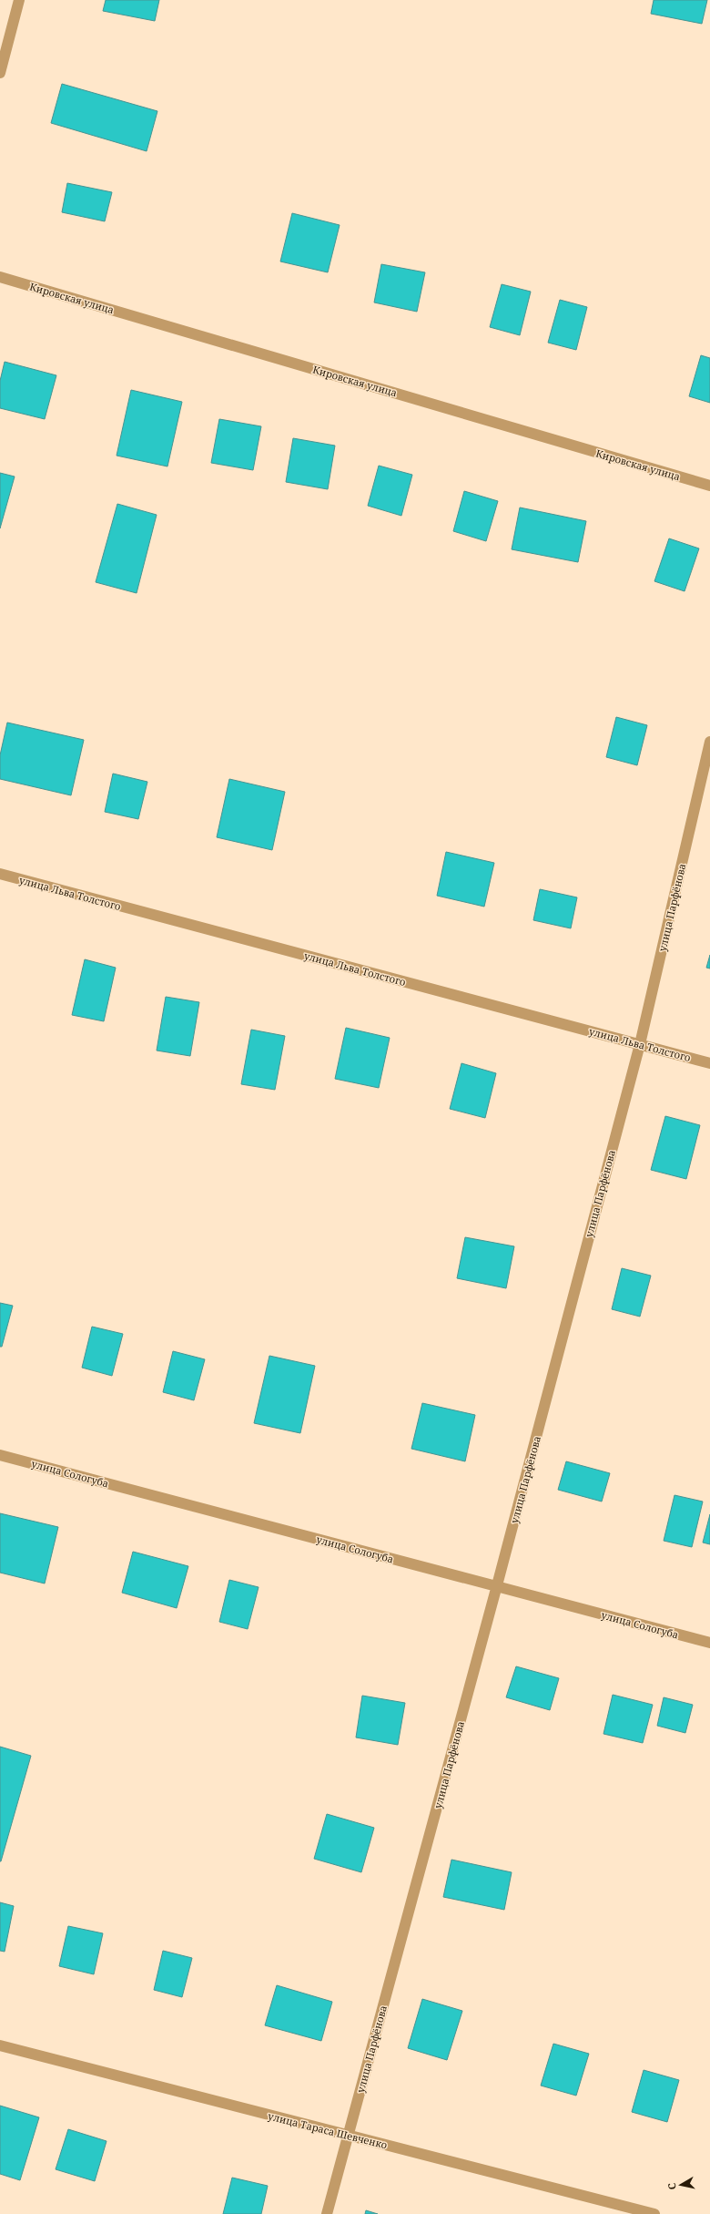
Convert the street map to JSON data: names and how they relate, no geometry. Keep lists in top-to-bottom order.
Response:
{
  "streets": {
    "street": [
      "Кировская улица",
      "улица Льва Толстого",
      "улица Парфёнова",
      "улица Сологуба",
      "улица Тараса Шевченко"
    ]
  },
  "crossings": [
    ["улица Льва Толстого", "улица Парфёнова"],
    ["улица Парфёнова", "улица Сологуба"],
    ["улица Парфёнова", "улица Тараса Шевченко"]
  ],
  "north": "left"
}
